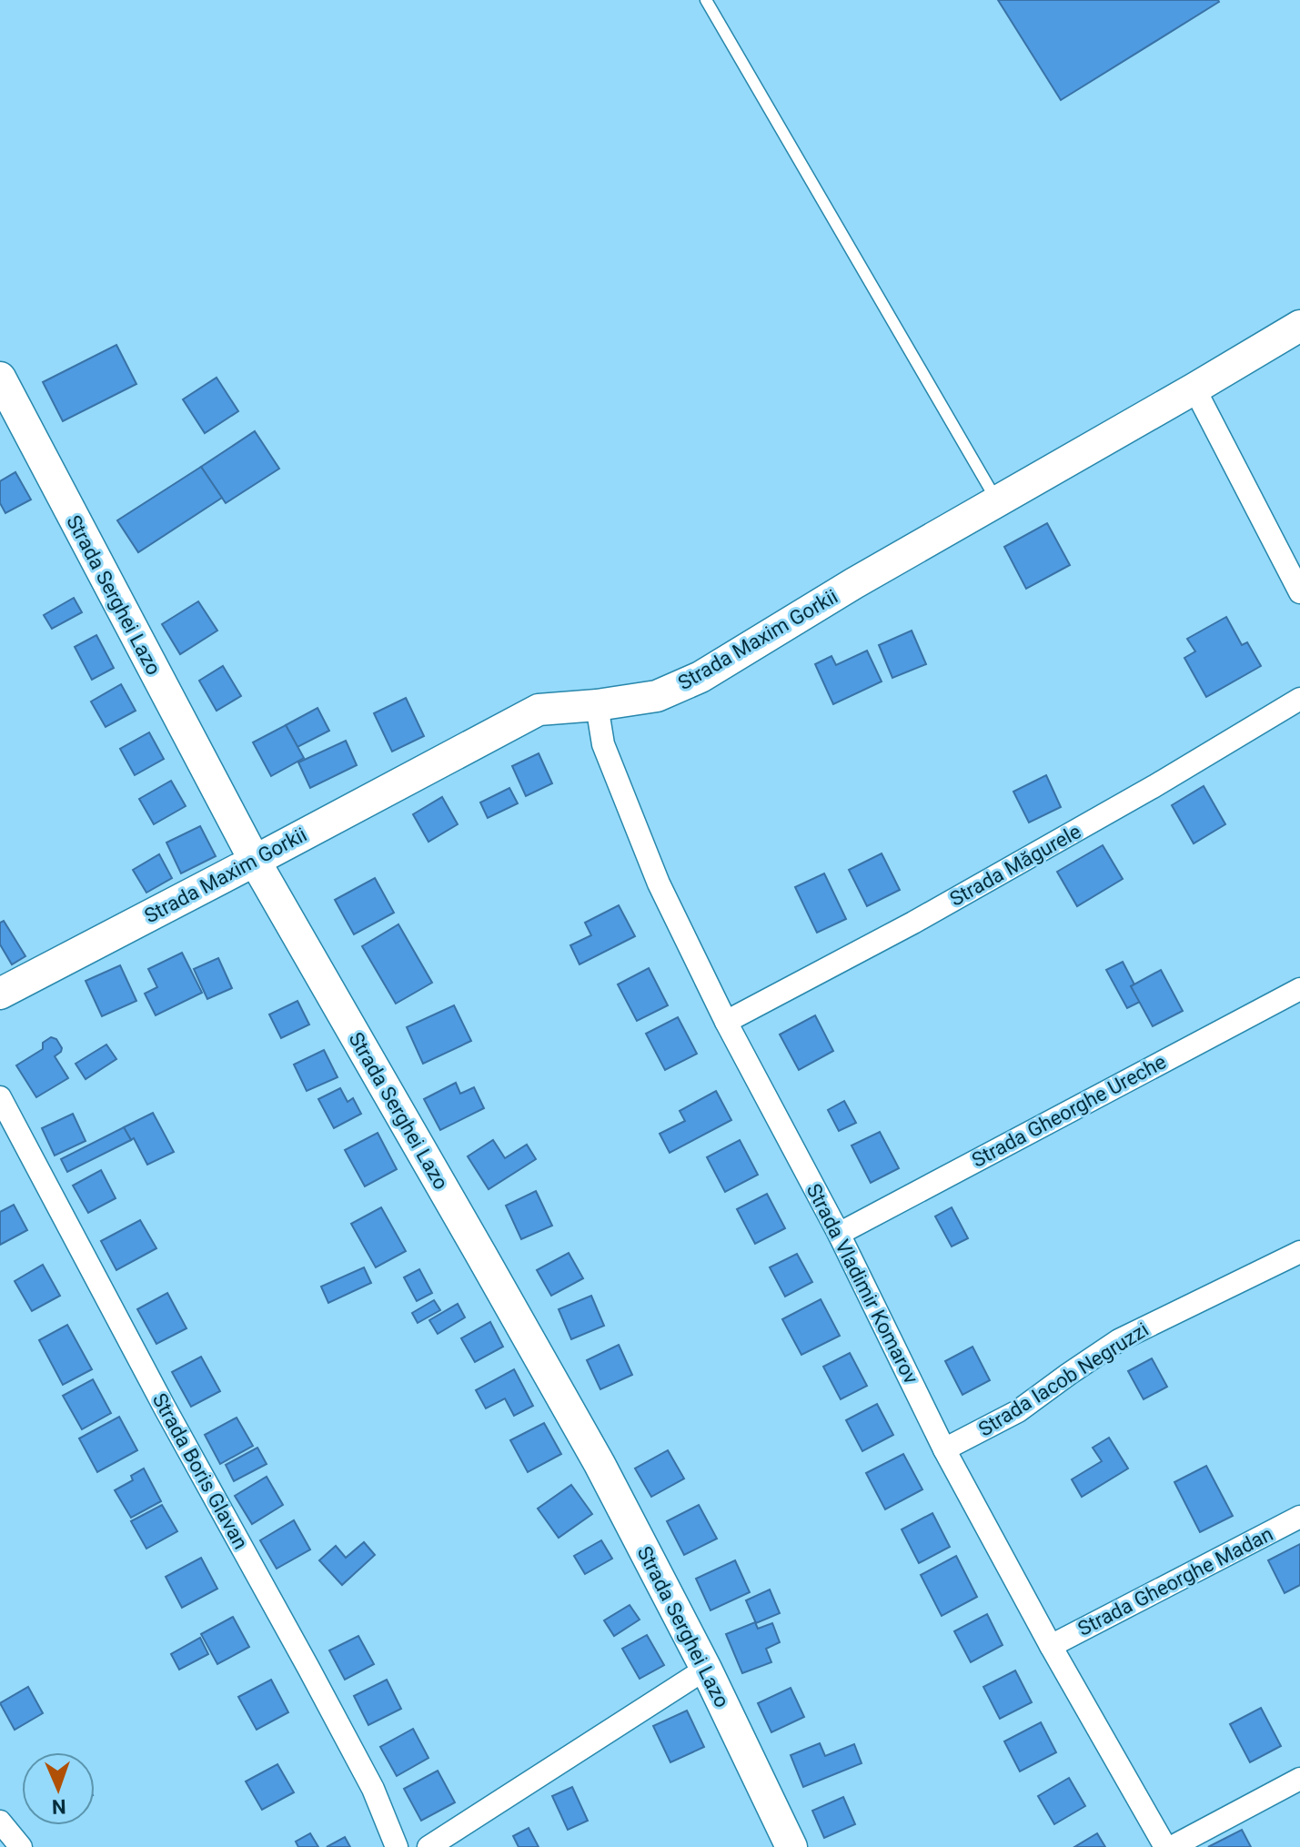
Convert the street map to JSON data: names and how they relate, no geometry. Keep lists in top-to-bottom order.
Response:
{
  "streets": {
    "street": [
      "Strada Serghei Lazo",
      "Strada Maxim Gorkii",
      "Strada Măgurele",
      "Strada Gheorghe Ureche",
      "Strada Vladimir Komarov",
      "Strada Iacob Negruzzi",
      "Strada Boris Glavan",
      "Strada Gheorghe Madan"
    ]
  },
  "crossings": [
    ["Strada Serghei Lazo", "Strada Maxim Gorkii"],
    ["Strada Maxim Gorkii", "Strada Vladimir Komarov"],
    ["Strada Măgurele", "Strada Vladimir Komarov"],
    ["Strada Gheorghe Ureche", "Strada Vladimir Komarov"],
    ["Strada Vladimir Komarov", "Strada Iacob Negruzzi"],
    ["Strada Vladimir Komarov", "Strada Gheorghe Madan"]
  ],
  "north": "bottom"
}
